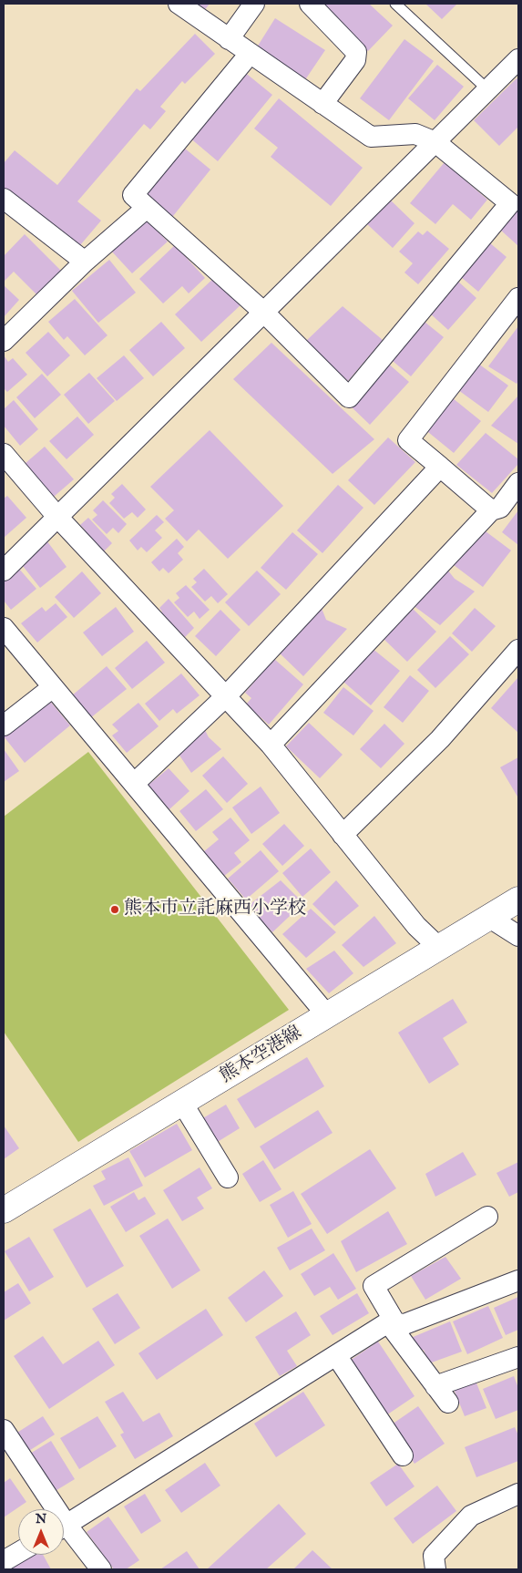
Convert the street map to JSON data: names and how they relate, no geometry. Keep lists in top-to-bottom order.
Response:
{
  "streets": {
    "main road": ["熊本空港線"]
  },
  "places": ["熊本市立託麻西小学校"],
  "north": "top"
}
